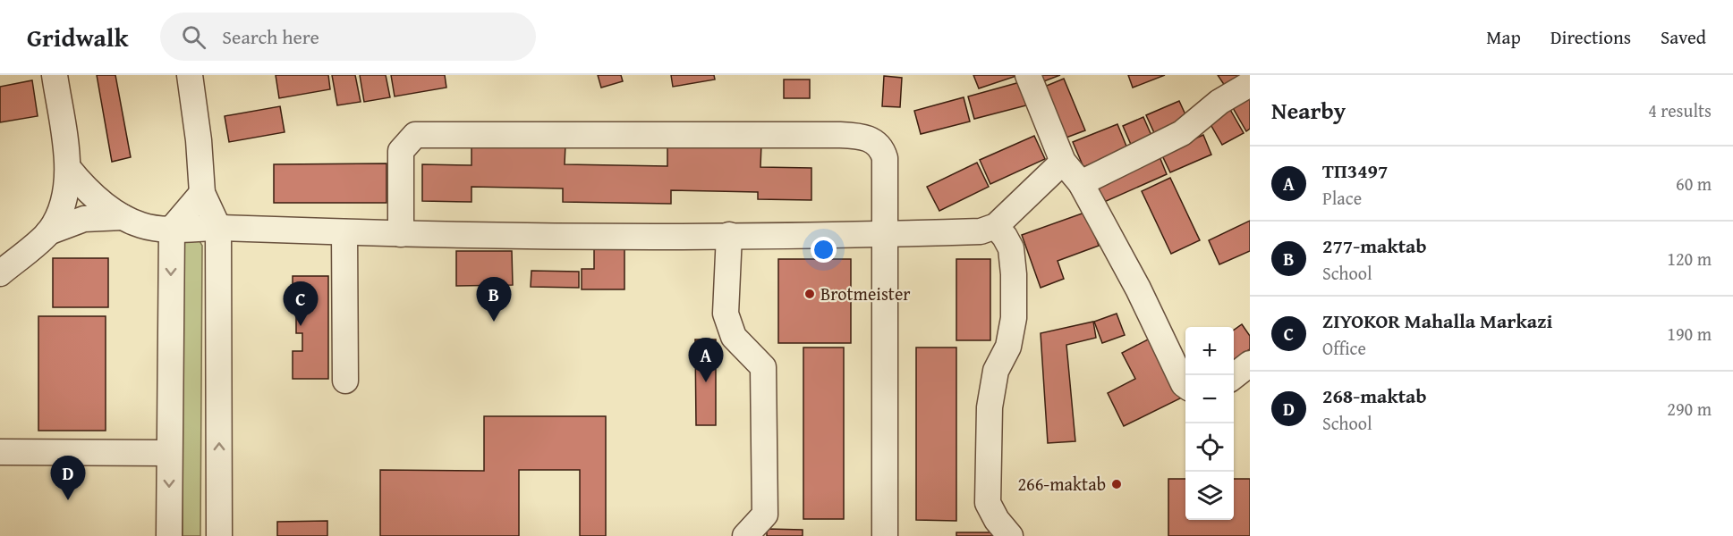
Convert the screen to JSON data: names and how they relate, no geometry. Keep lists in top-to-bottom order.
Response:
{
  "places": ["Brotmeister", "266-maktab"],
  "page": {
    "header": "Gridwalk",
    "search": "Search here",
    "nav": ["Map", "Directions", "Saved"],
    "heading": ["Nearby", "4 results"],
    "list": [
      {
        "mark": "A",
        "name": "ТП3497",
        "note": "Place",
        "value": "60 m"
      },
      {
        "mark": "B",
        "name": "277-maktab",
        "note": "School",
        "value": "120 m"
      },
      {
        "mark": "C",
        "name": "ZIYOKOR Mahalla Markazi",
        "note": "Office",
        "value": "190 m"
      },
      {
        "mark": "D",
        "name": "268-maktab",
        "note": "School",
        "value": "290 m"
      }
    ],
    "pins": [
      "B",
      "C",
      "A",
      "D"
    ],
    "map_buttons": ["+", "−"]
  }
}
